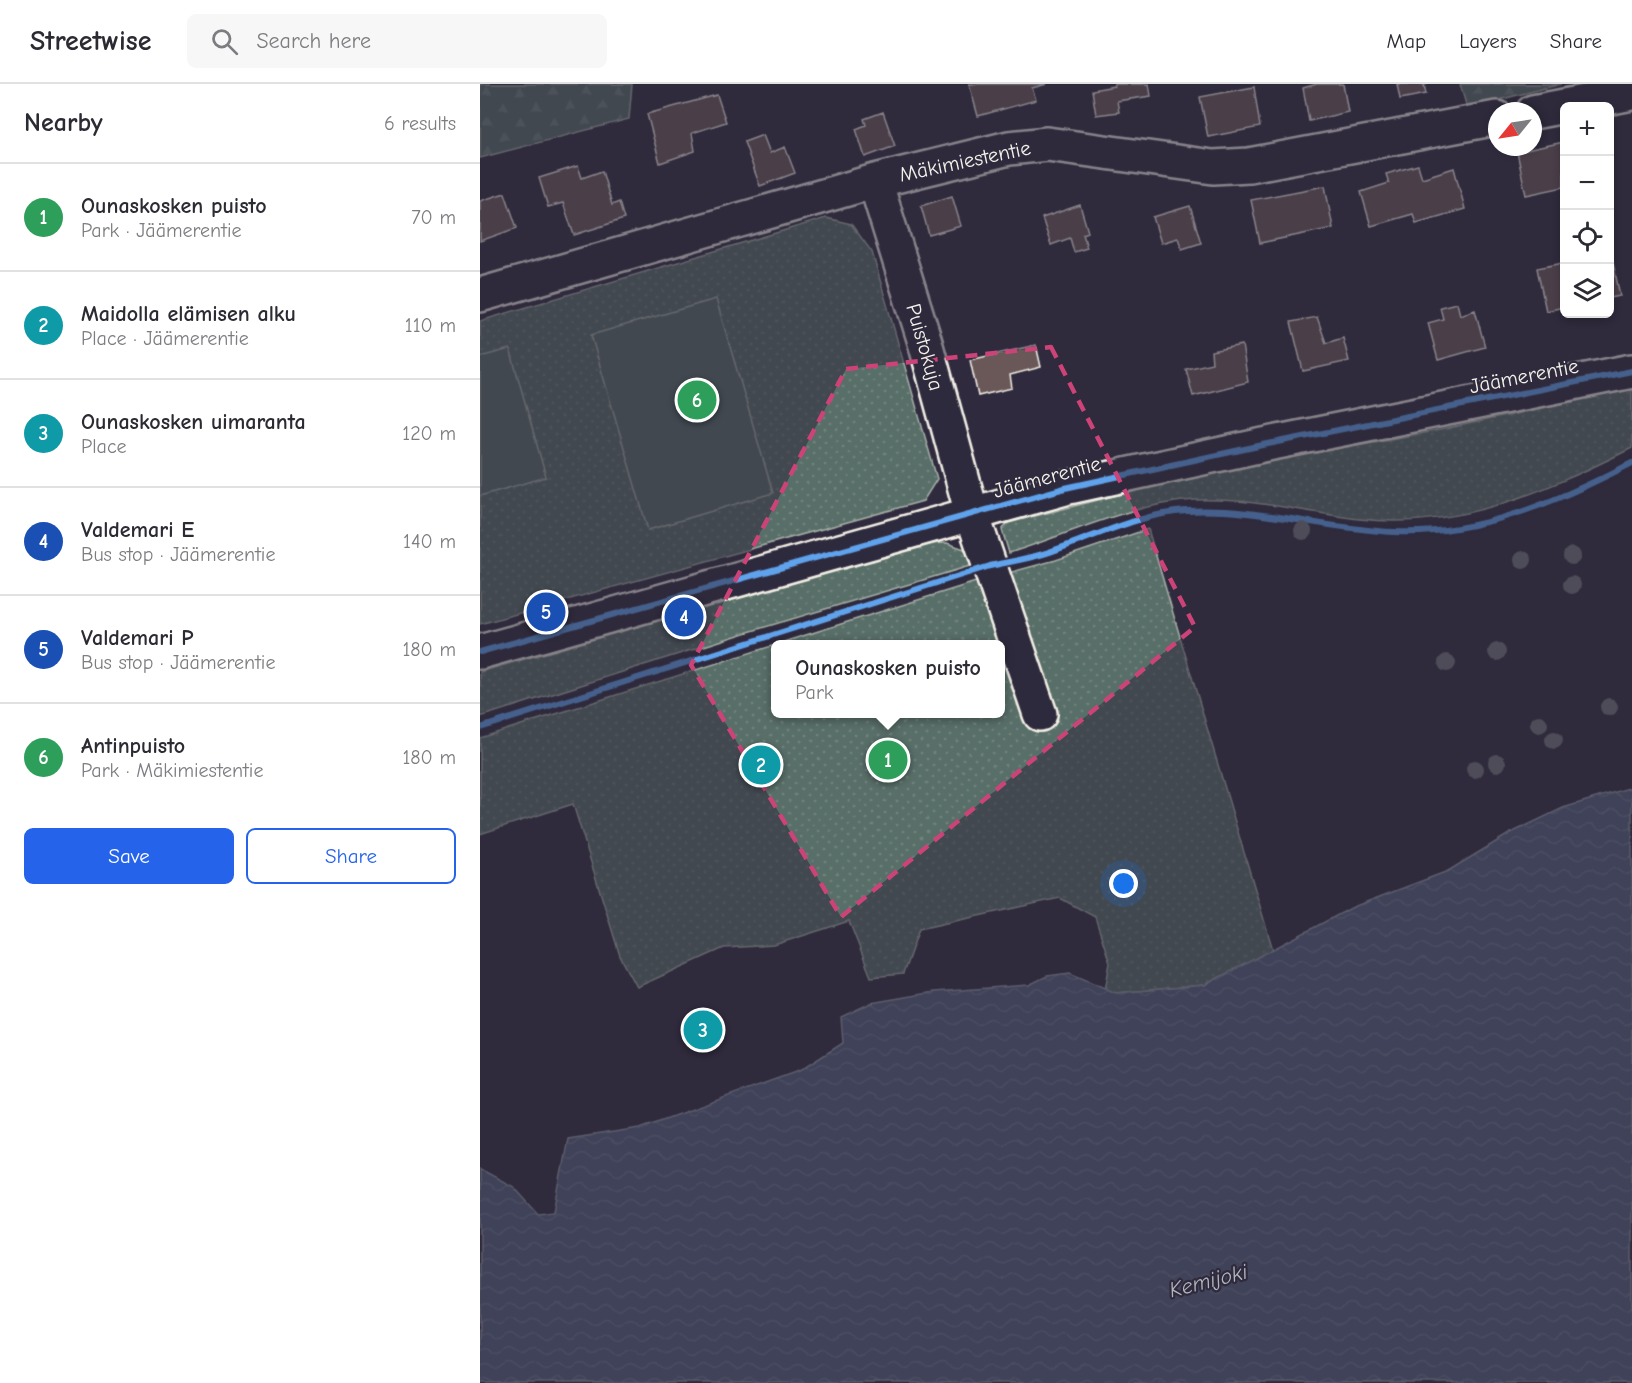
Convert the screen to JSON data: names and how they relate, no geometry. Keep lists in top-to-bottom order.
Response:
{
  "streets": {
    "street": ["Mäkimiestentie", "Puistokuja", "Jäämerentie"]
  },
  "crossings": [
    ["Mäkimiestentie", "Puistokuja"],
    ["Puistokuja", "Jäämerentie"]
  ],
  "water": ["Kemijoki"],
  "north": "bottom left",
  "page": {
    "header": "Streetwise",
    "search": "Search here",
    "nav": ["Map", "Layers", "Share"],
    "heading": ["Nearby", "6 results"],
    "map_buttons": ["+", "−"],
    "list": [
      {
        "mark": "1",
        "name": "Ounaskosken puisto",
        "note": "Park · Jäämerentie",
        "value": "70 m"
      },
      {
        "mark": "2",
        "name": "Maidolla elämisen alku",
        "note": "Place · Jäämerentie",
        "value": "110 m"
      },
      {
        "mark": "3",
        "name": "Ounaskosken uimaranta",
        "note": "Place",
        "value": "120 m"
      },
      {
        "mark": "4",
        "name": "Valdemari E",
        "note": "Bus stop · Jäämerentie",
        "value": "140 m"
      },
      {
        "mark": "5",
        "name": "Valdemari P",
        "note": "Bus stop · Jäämerentie",
        "value": "180 m"
      },
      {
        "mark": "6",
        "name": "Antinpuisto",
        "note": "Park · Mäkimiestentie",
        "value": "180 m"
      }
    ],
    "pins": [
      "6",
      "5",
      "4",
      "1",
      "2",
      "3"
    ],
    "popup": ["Ounaskosken puisto", "Park"],
    "buttons": ["Save", "Share"]
  }
}
